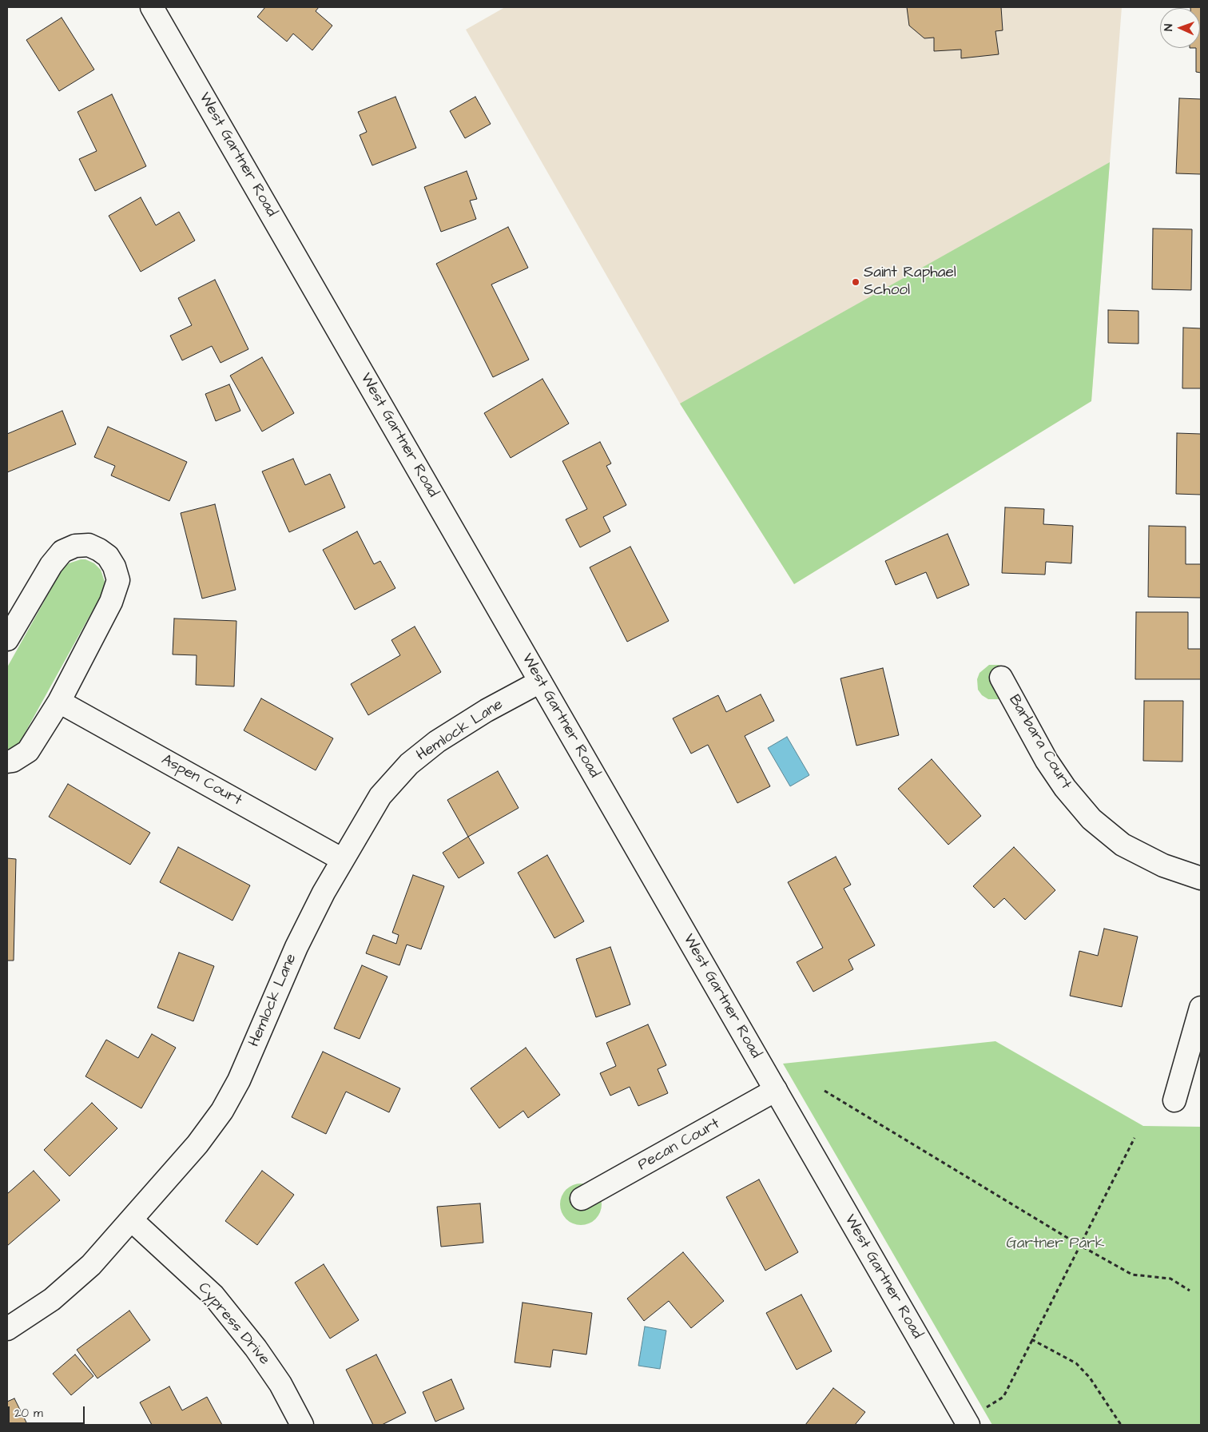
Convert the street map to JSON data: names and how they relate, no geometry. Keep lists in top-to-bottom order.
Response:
{
  "streets": {
    "street": [
      "West Gartner Road",
      "Hemlock Lane",
      "Barbara Court",
      "Aspen Court",
      "Pecan Court",
      "Cypress Drive"
    ]
  },
  "crossings": [
    ["West Gartner Road", "Hemlock Lane"],
    ["West Gartner Road", "Pecan Court"],
    ["Hemlock Lane", "Aspen Court"],
    ["Hemlock Lane", "Cypress Drive"]
  ],
  "parks": ["Gartner Park"],
  "places": ["Saint Raphael School"],
  "scale_bar": "20 m",
  "north": "left"
}
